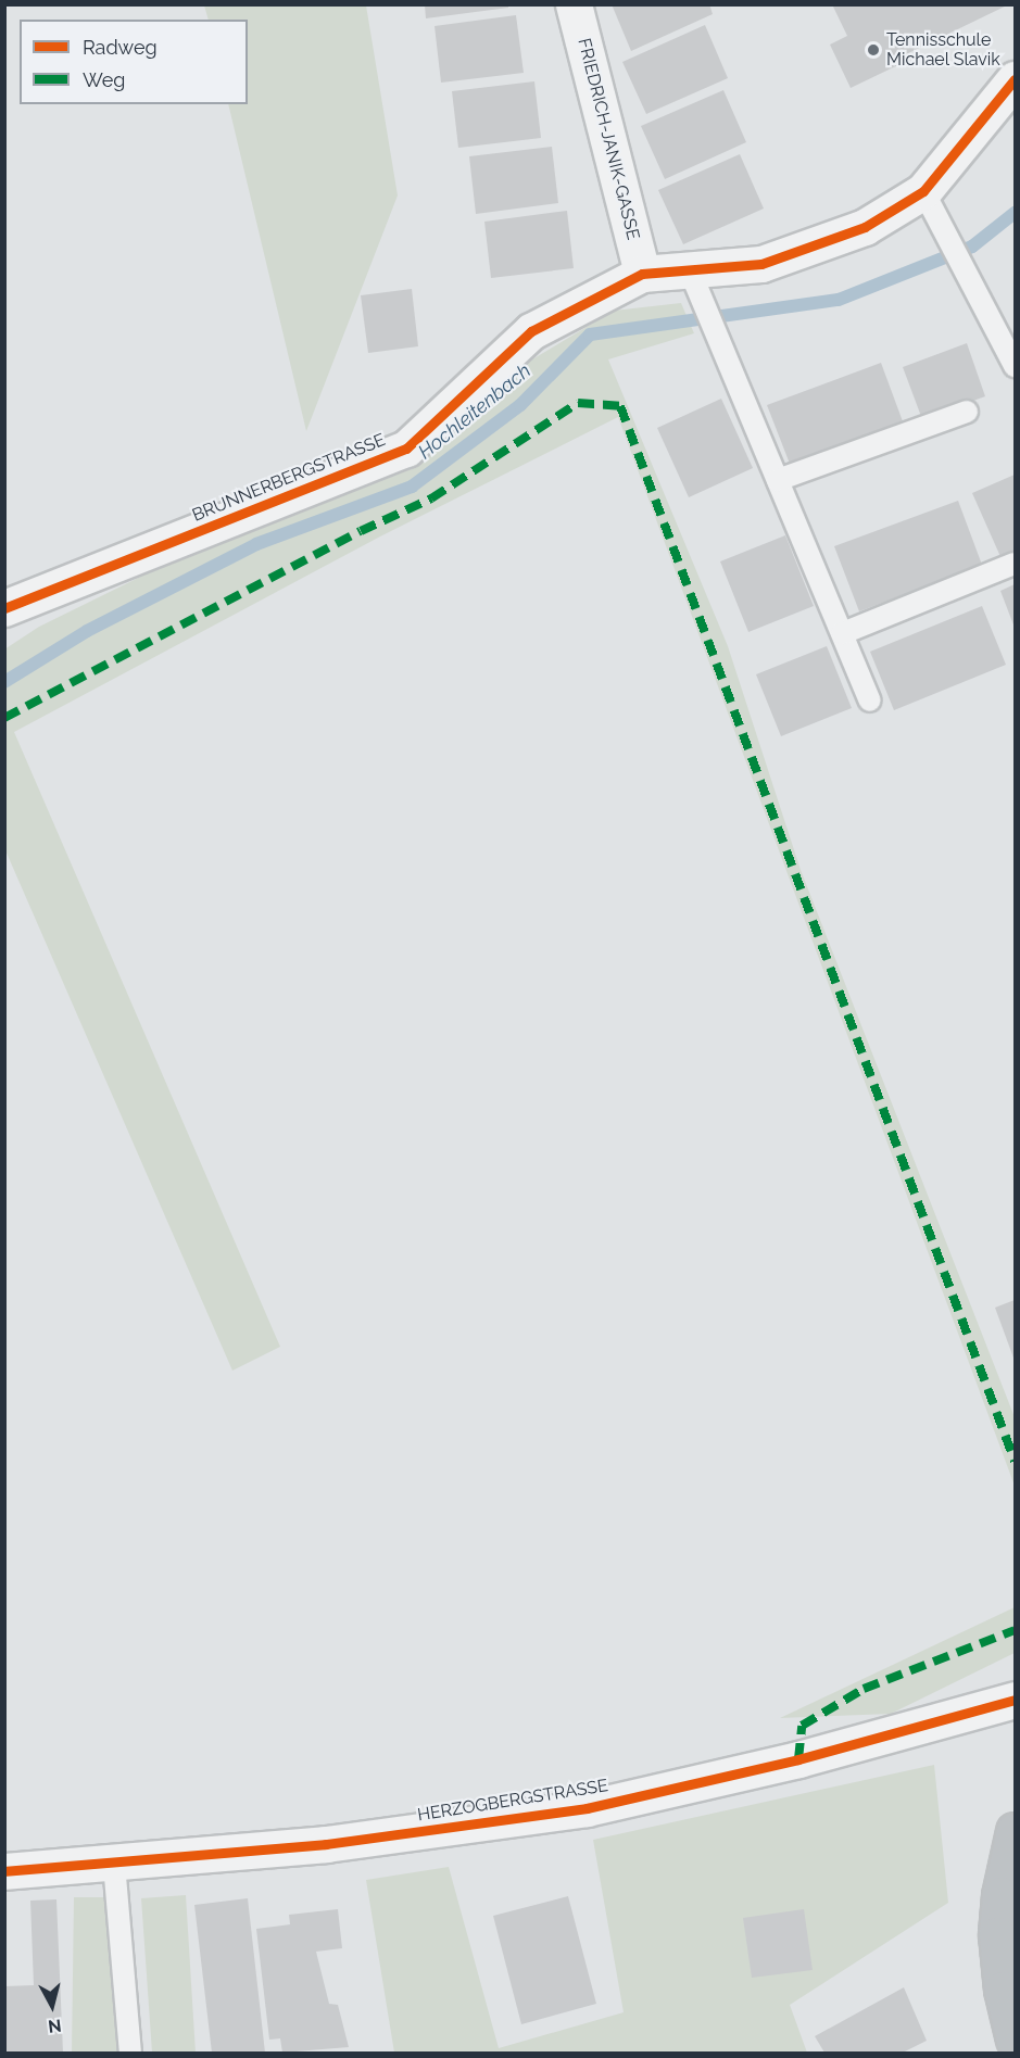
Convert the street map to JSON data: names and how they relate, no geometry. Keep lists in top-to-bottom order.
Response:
{
  "streets": {
    "street": ["FRIEDRICH-JANIK-GASSE", "BRUNNERBERGSTRASSE", "HERZOGBERGSTRASSE"]
  },
  "crossings": [
    ["FRIEDRICH-JANIK-GASSE", "BRUNNERBERGSTRASSE"]
  ],
  "water": ["Hochleitenbach"],
  "places": ["Tennisschule Michael Slavik"],
  "legend": ["Radweg", "Weg"],
  "north": "bottom"
}
